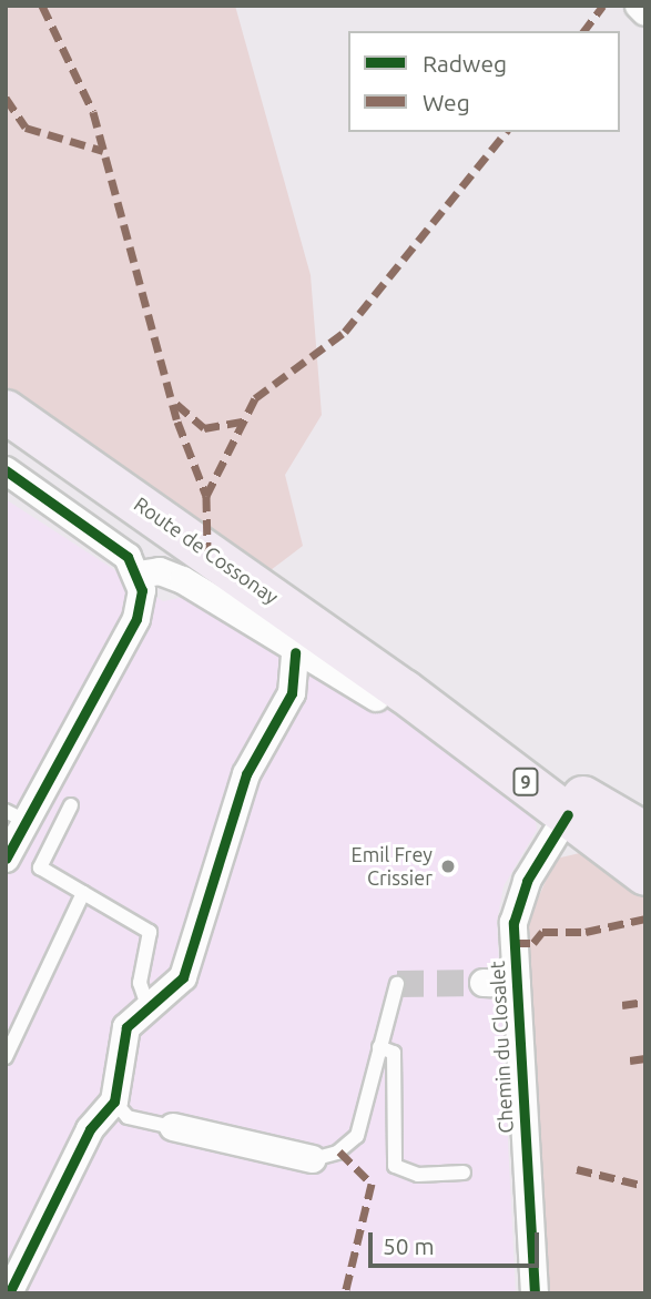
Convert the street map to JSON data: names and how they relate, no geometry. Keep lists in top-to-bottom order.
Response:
{
  "streets": {
    "main road": ["Route de Cossonay", "9"],
    "street": ["Chemin du Closalet"]
  },
  "crossings": [
    ["Route de Cossonay", "Chemin du Closalet"]
  ],
  "places": ["Emil Frey Crissier"],
  "legend": ["Radweg", "Weg"],
  "scale_bar": "50 m"
}
